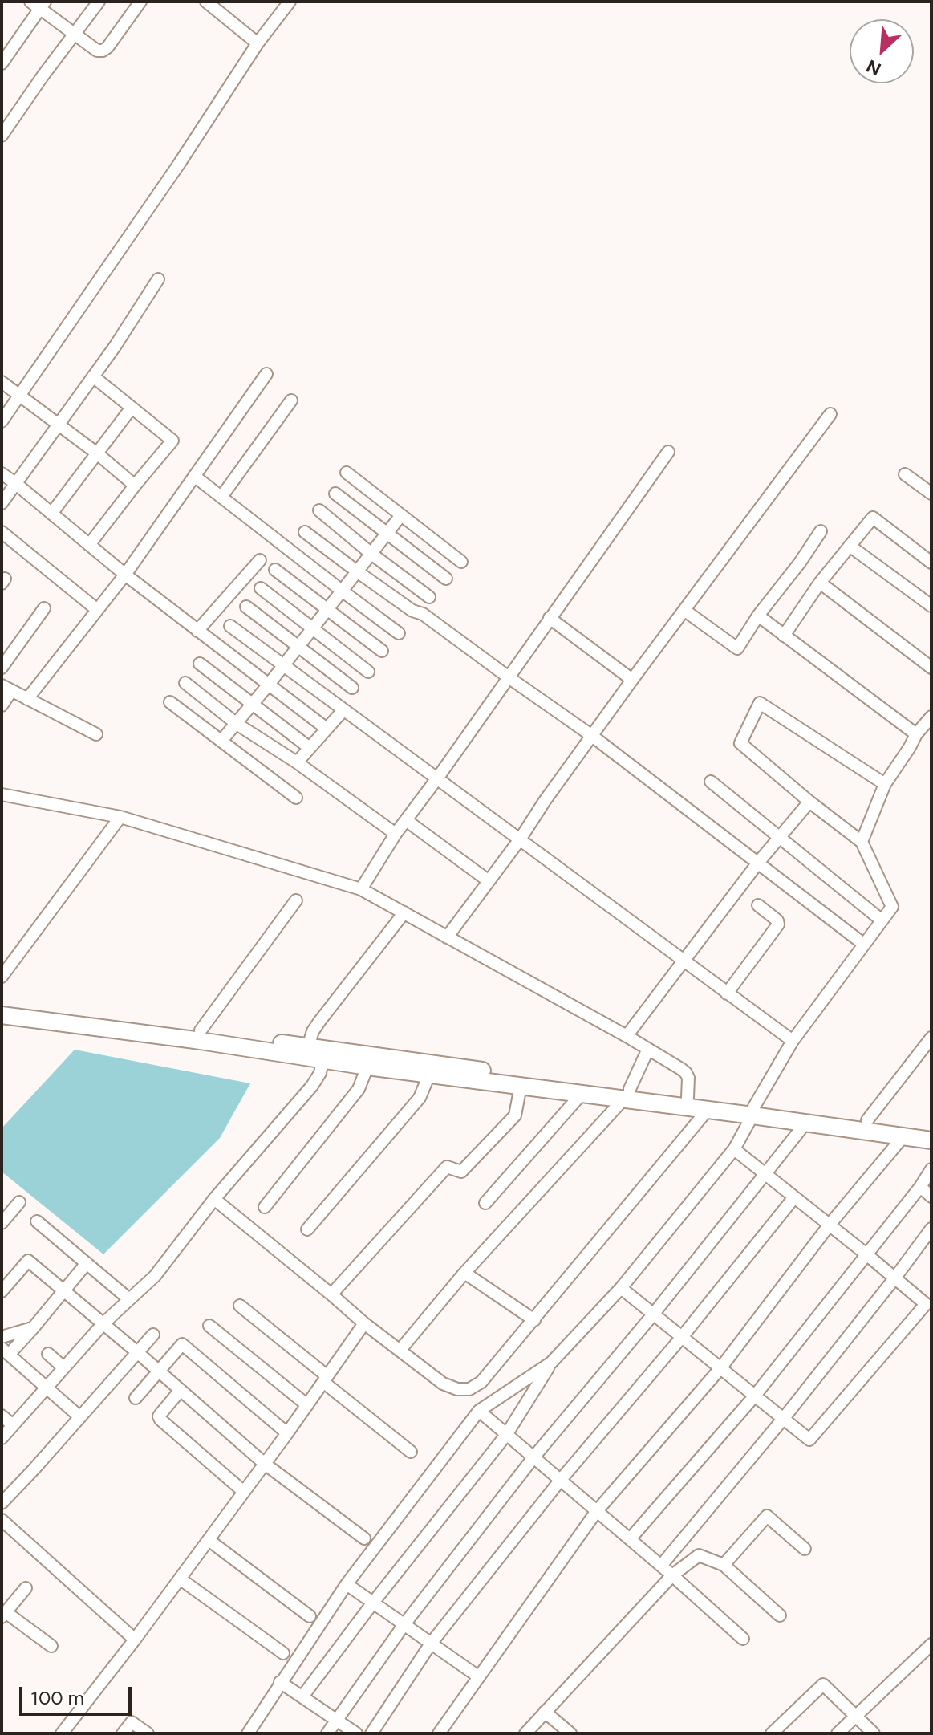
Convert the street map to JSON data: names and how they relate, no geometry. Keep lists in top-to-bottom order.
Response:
{
  "scale_bar": "100 m",
  "north": "bottom left"
}
